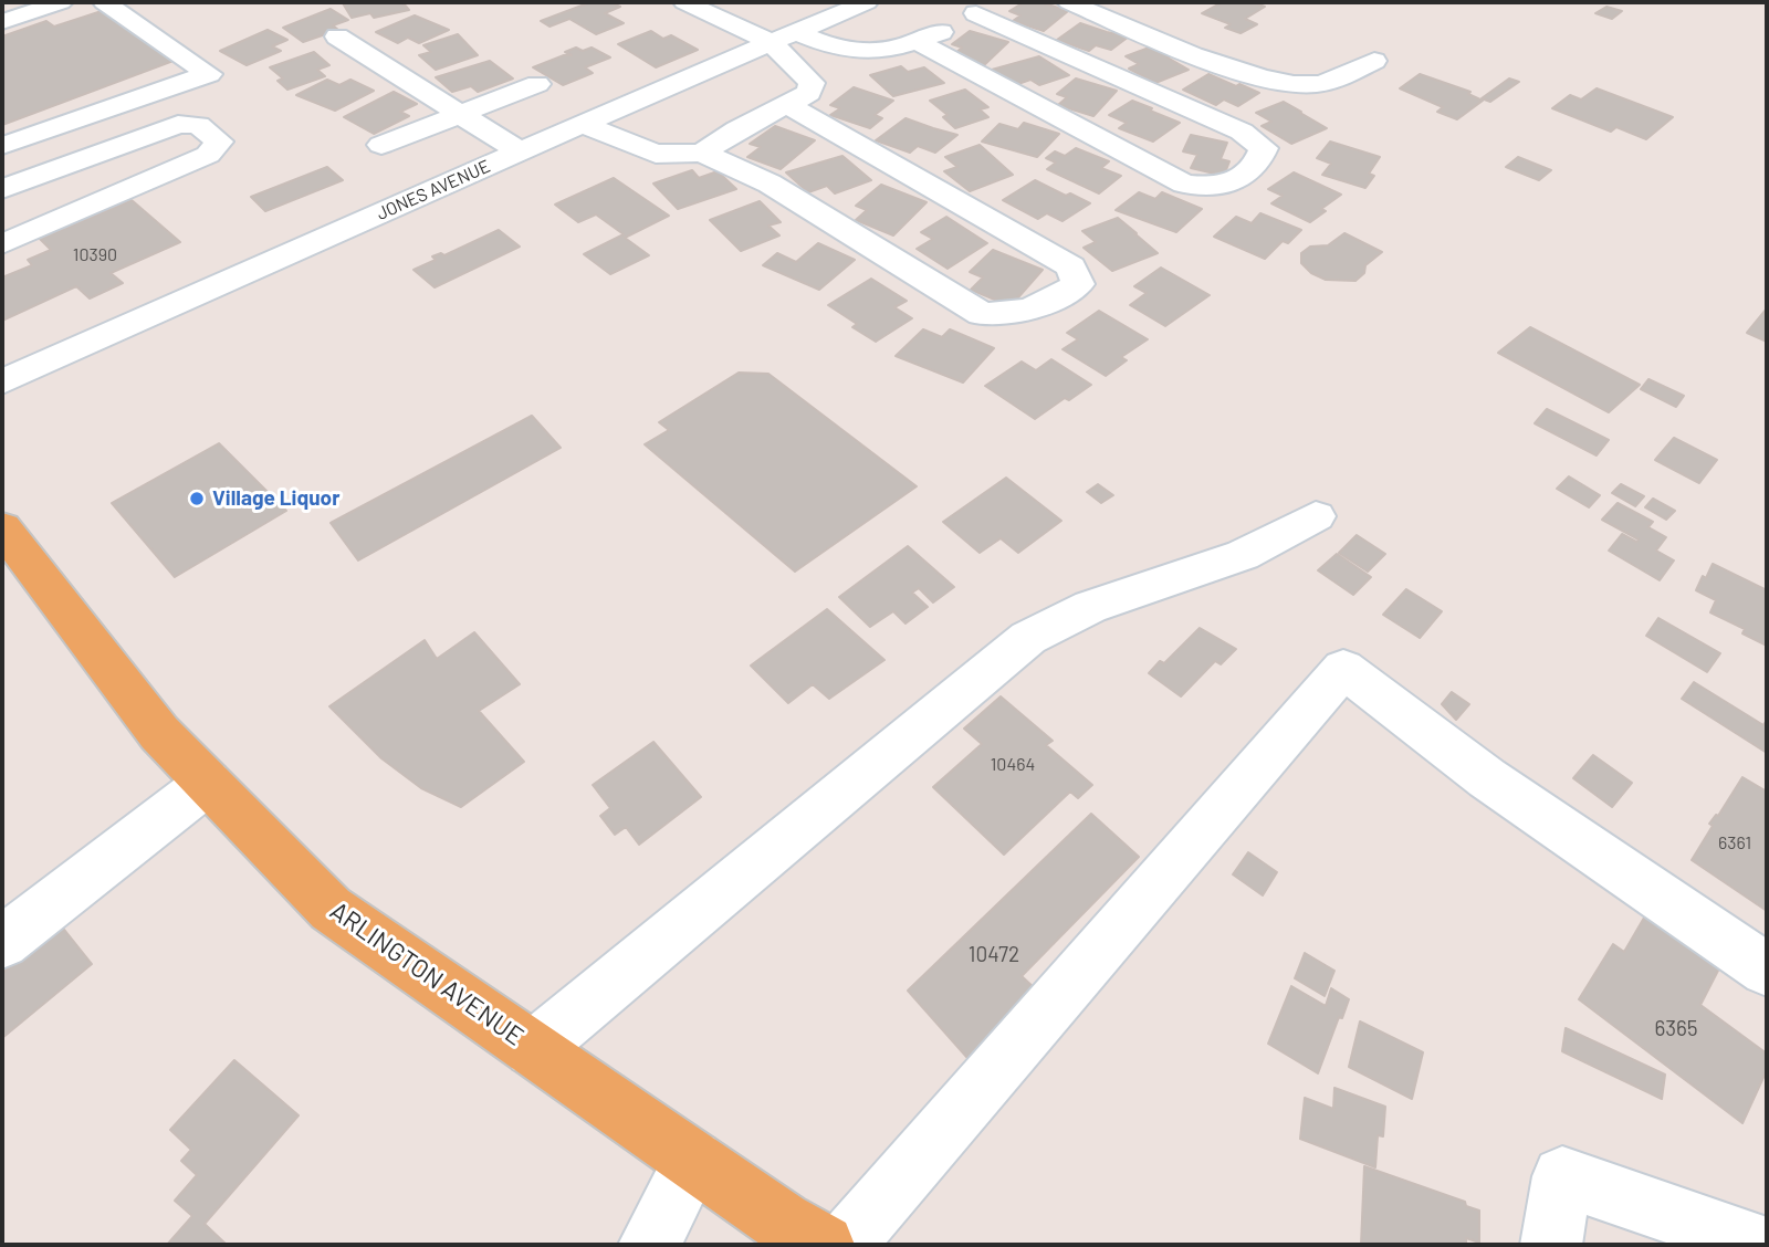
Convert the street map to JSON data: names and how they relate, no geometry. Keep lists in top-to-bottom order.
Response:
{
  "streets": {
    "main road": ["ARLINGTON AVENUE"],
    "street": ["JONES AVENUE"]
  },
  "places": ["Village Liquor"],
  "house_numbers": [
    "10390",
    "10464",
    "6361",
    "10472",
    "6365"
  ]
}
